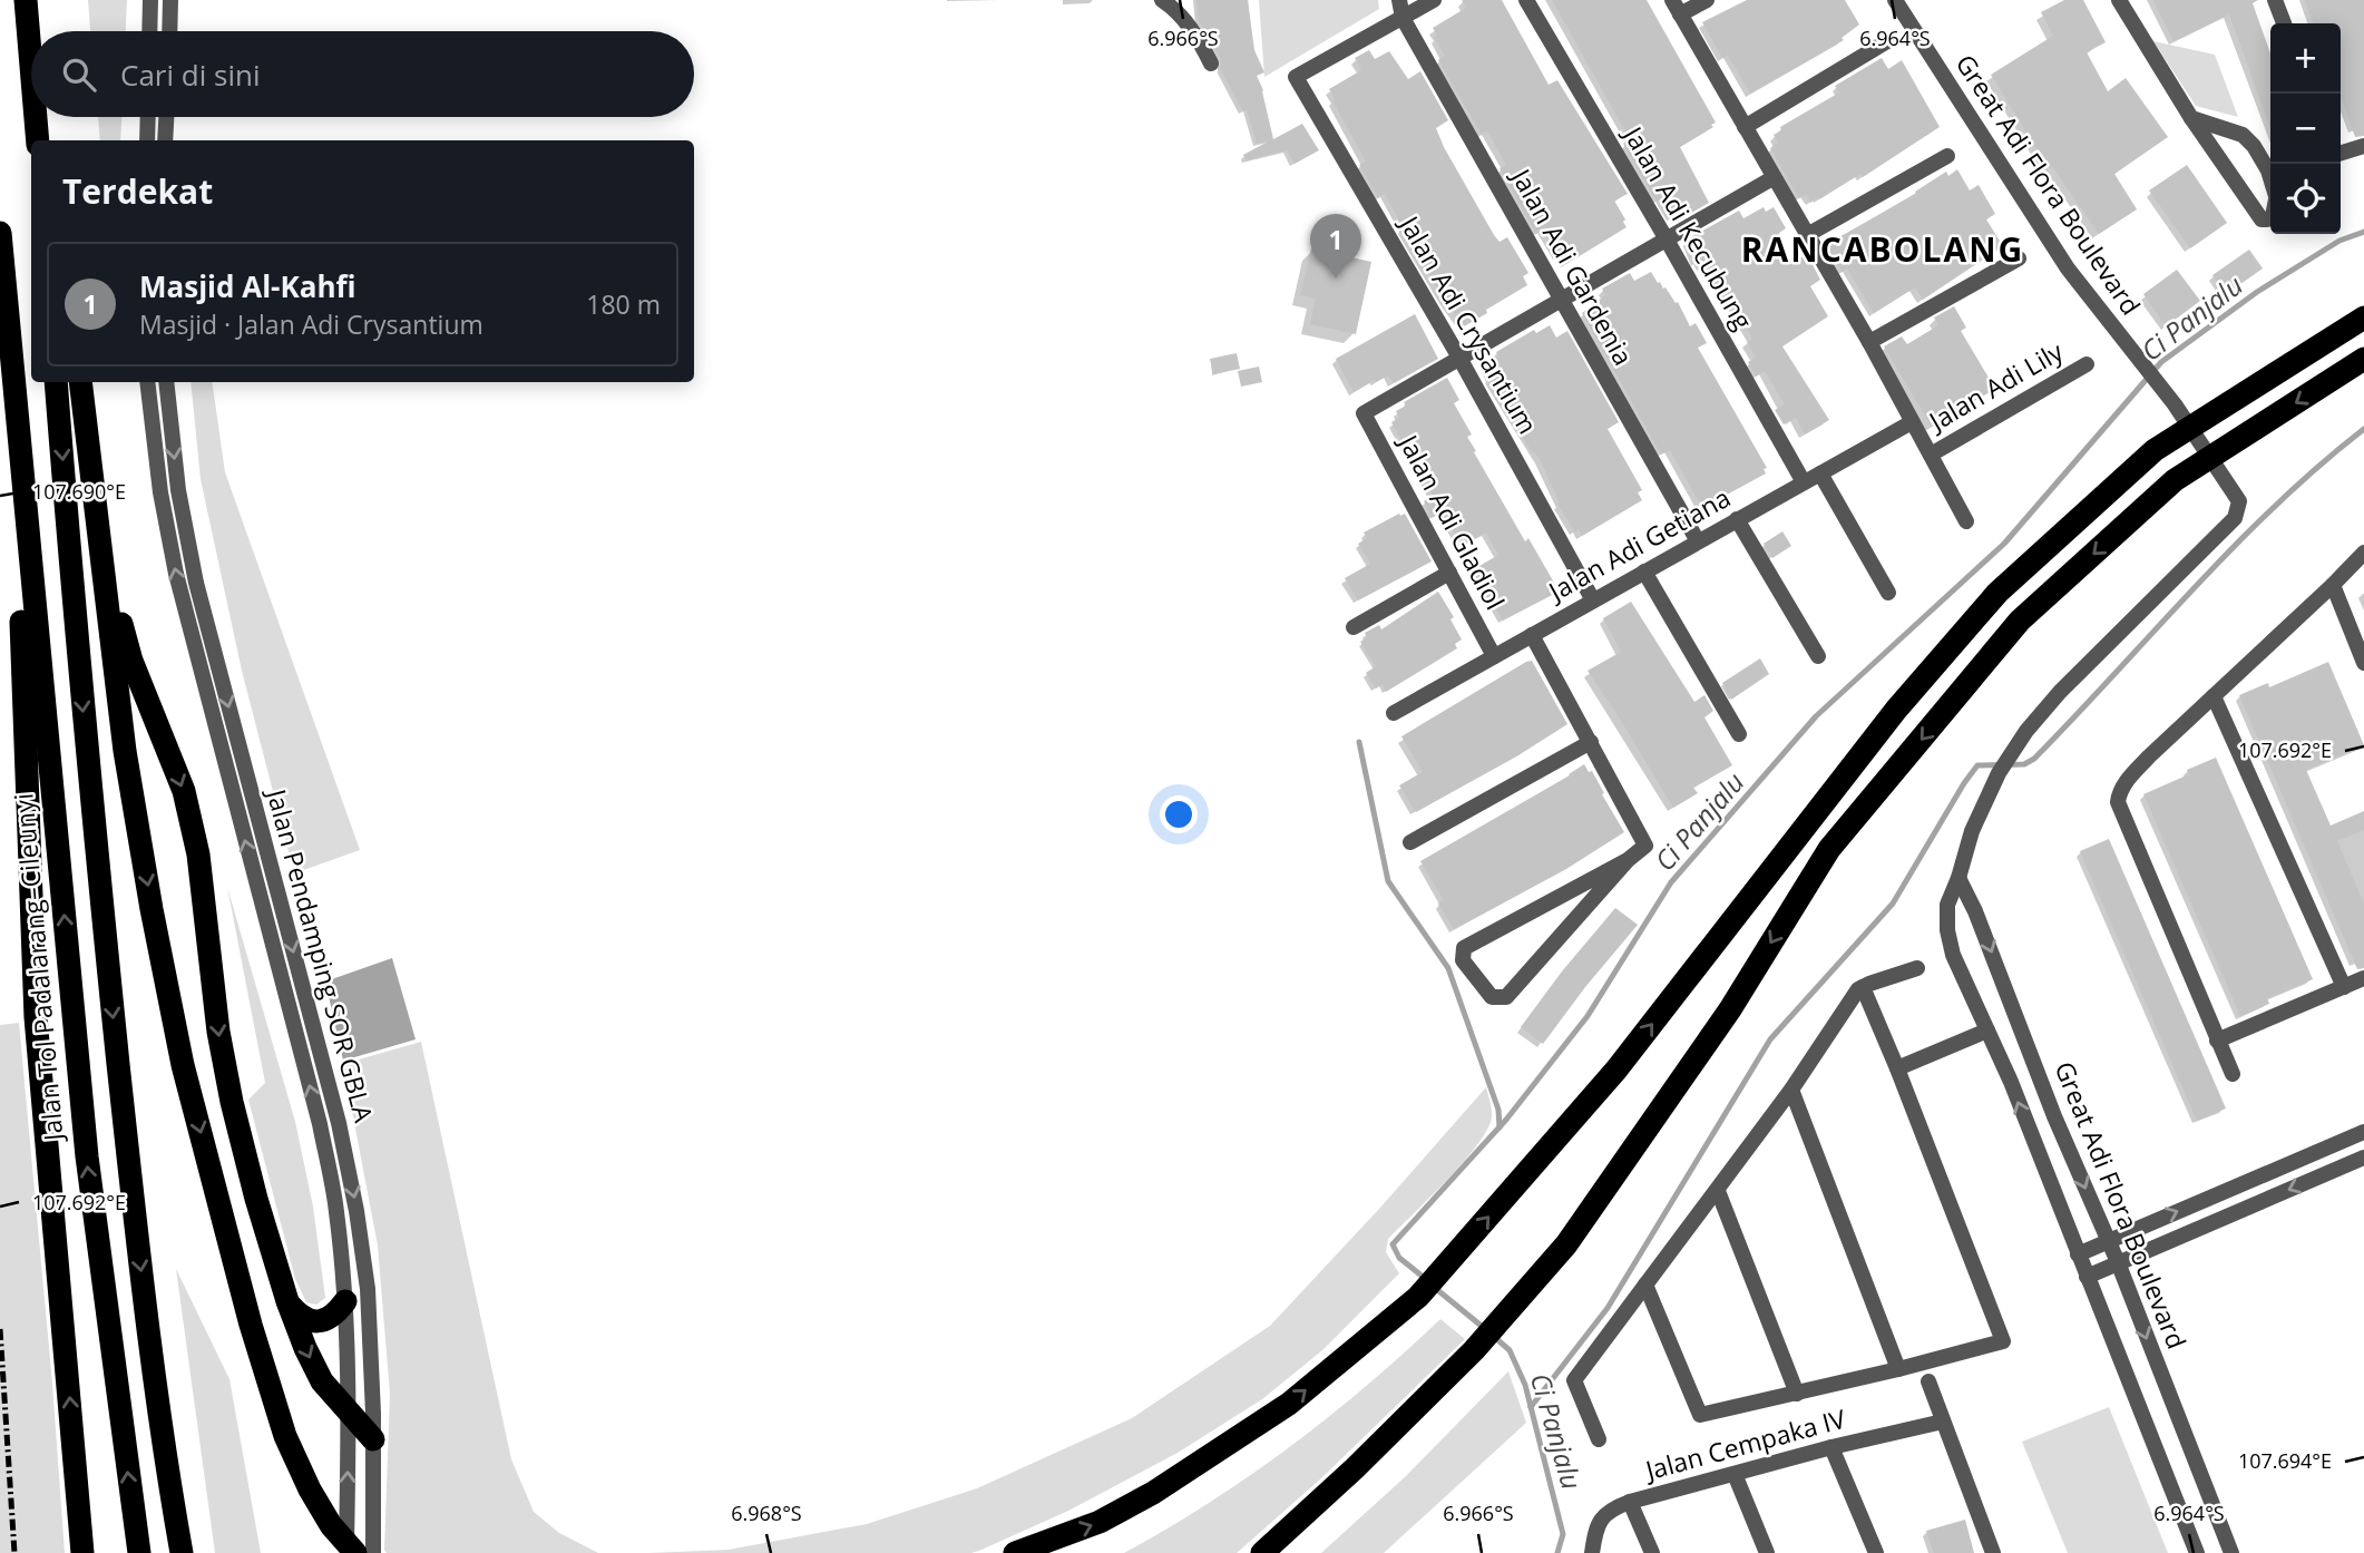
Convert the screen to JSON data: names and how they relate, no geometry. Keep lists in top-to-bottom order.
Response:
{
  "streets": {
    "highway": ["Jalan Tol Padalarang–Cileunyi"],
    "street": [
      "Great Adi Flora Boulevard",
      "Jalan Adi Kecubung",
      "Jalan Adi Gardenia",
      "Jalan Adi Crysantium",
      "Jalan Adi Lily",
      "Jalan Adi Gladiol",
      "Jalan Adi Getiana",
      "Jalan Pendamping SOR GBLA",
      "Jalan Cempaka IV"
    ]
  },
  "crossings": [
    ["Jalan Adi Kecubung", "Jalan Adi Getiana"],
    ["Jalan Adi Gardenia", "Jalan Adi Crysantium"],
    ["Jalan Adi Gardenia", "Jalan Adi Getiana"],
    ["Jalan Adi Crysantium", "Jalan Adi Gladiol"],
    ["Jalan Adi Crysantium", "Jalan Adi Getiana"],
    ["Jalan Adi Gladiol", "Jalan Adi Getiana"]
  ],
  "districts": ["RANCABOLANG"],
  "water": ["Ci Panjalu"],
  "page": {
    "map_buttons": ["+", "−"],
    "search": "Cari di sini",
    "heading": "Terdekat",
    "pins": "1",
    "list": [
      {
        "mark": "1",
        "name": "Masjid Al-Kahfi",
        "note": "Masjid · Jalan Adi Crysantium",
        "value": "180 m"
      }
    ]
  },
  "coordinates": [
    "6.966°S",
    "6.964°S",
    "107.690°E",
    "107.692°E",
    "107.694°E",
    "6.968°S"
  ]
}
